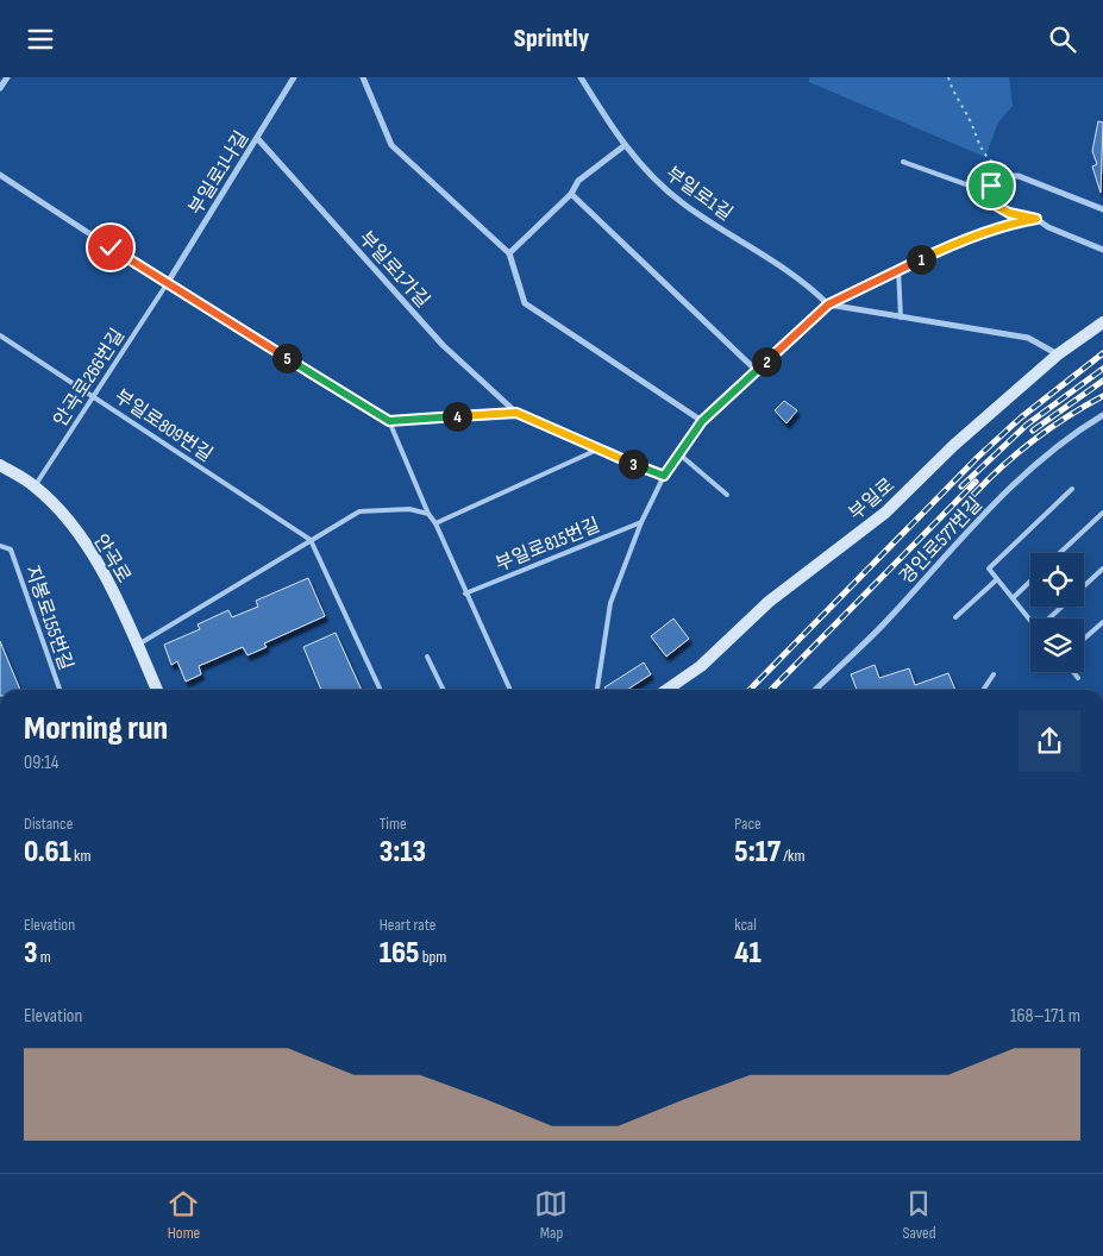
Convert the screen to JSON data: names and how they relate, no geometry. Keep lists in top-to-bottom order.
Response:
{
  "streets": {
    "street": [
      "부일로1나길",
      "부일로1길",
      "부일로1가길",
      "부일로",
      "경인로577번길",
      "안곡로"
    ],
    "lane": [
      "안곡로266번길",
      "부일로809번길",
      "부일로815번길",
      "지봉로155번길"
    ]
  },
  "crossings": [
    ["부일로1나길", "부일로1가길"],
    ["부일로1나길", "안곡로266번길"],
    ["안곡로266번길", "부일로809번길"],
    ["안곡로266번길", "안곡로"]
  ],
  "page": {
    "header": "Sprintly",
    "pins": [
      "1",
      "5",
      "2",
      "4",
      "3"
    ],
    "heading": ["Morning run", "09:14"],
    "stats": [
      ["Distance", "0.61 km"],
      ["Time", "3:13"],
      ["Pace", "5:17 /km"],
      ["Elevation", "3 m"],
      ["Heart rate", "165 bpm"],
      ["kcal", "41"]
    ],
    "chart": ["Elevation", "168–171 m"],
    "tabs": ["Home", "Map", "Saved"]
  }
}
